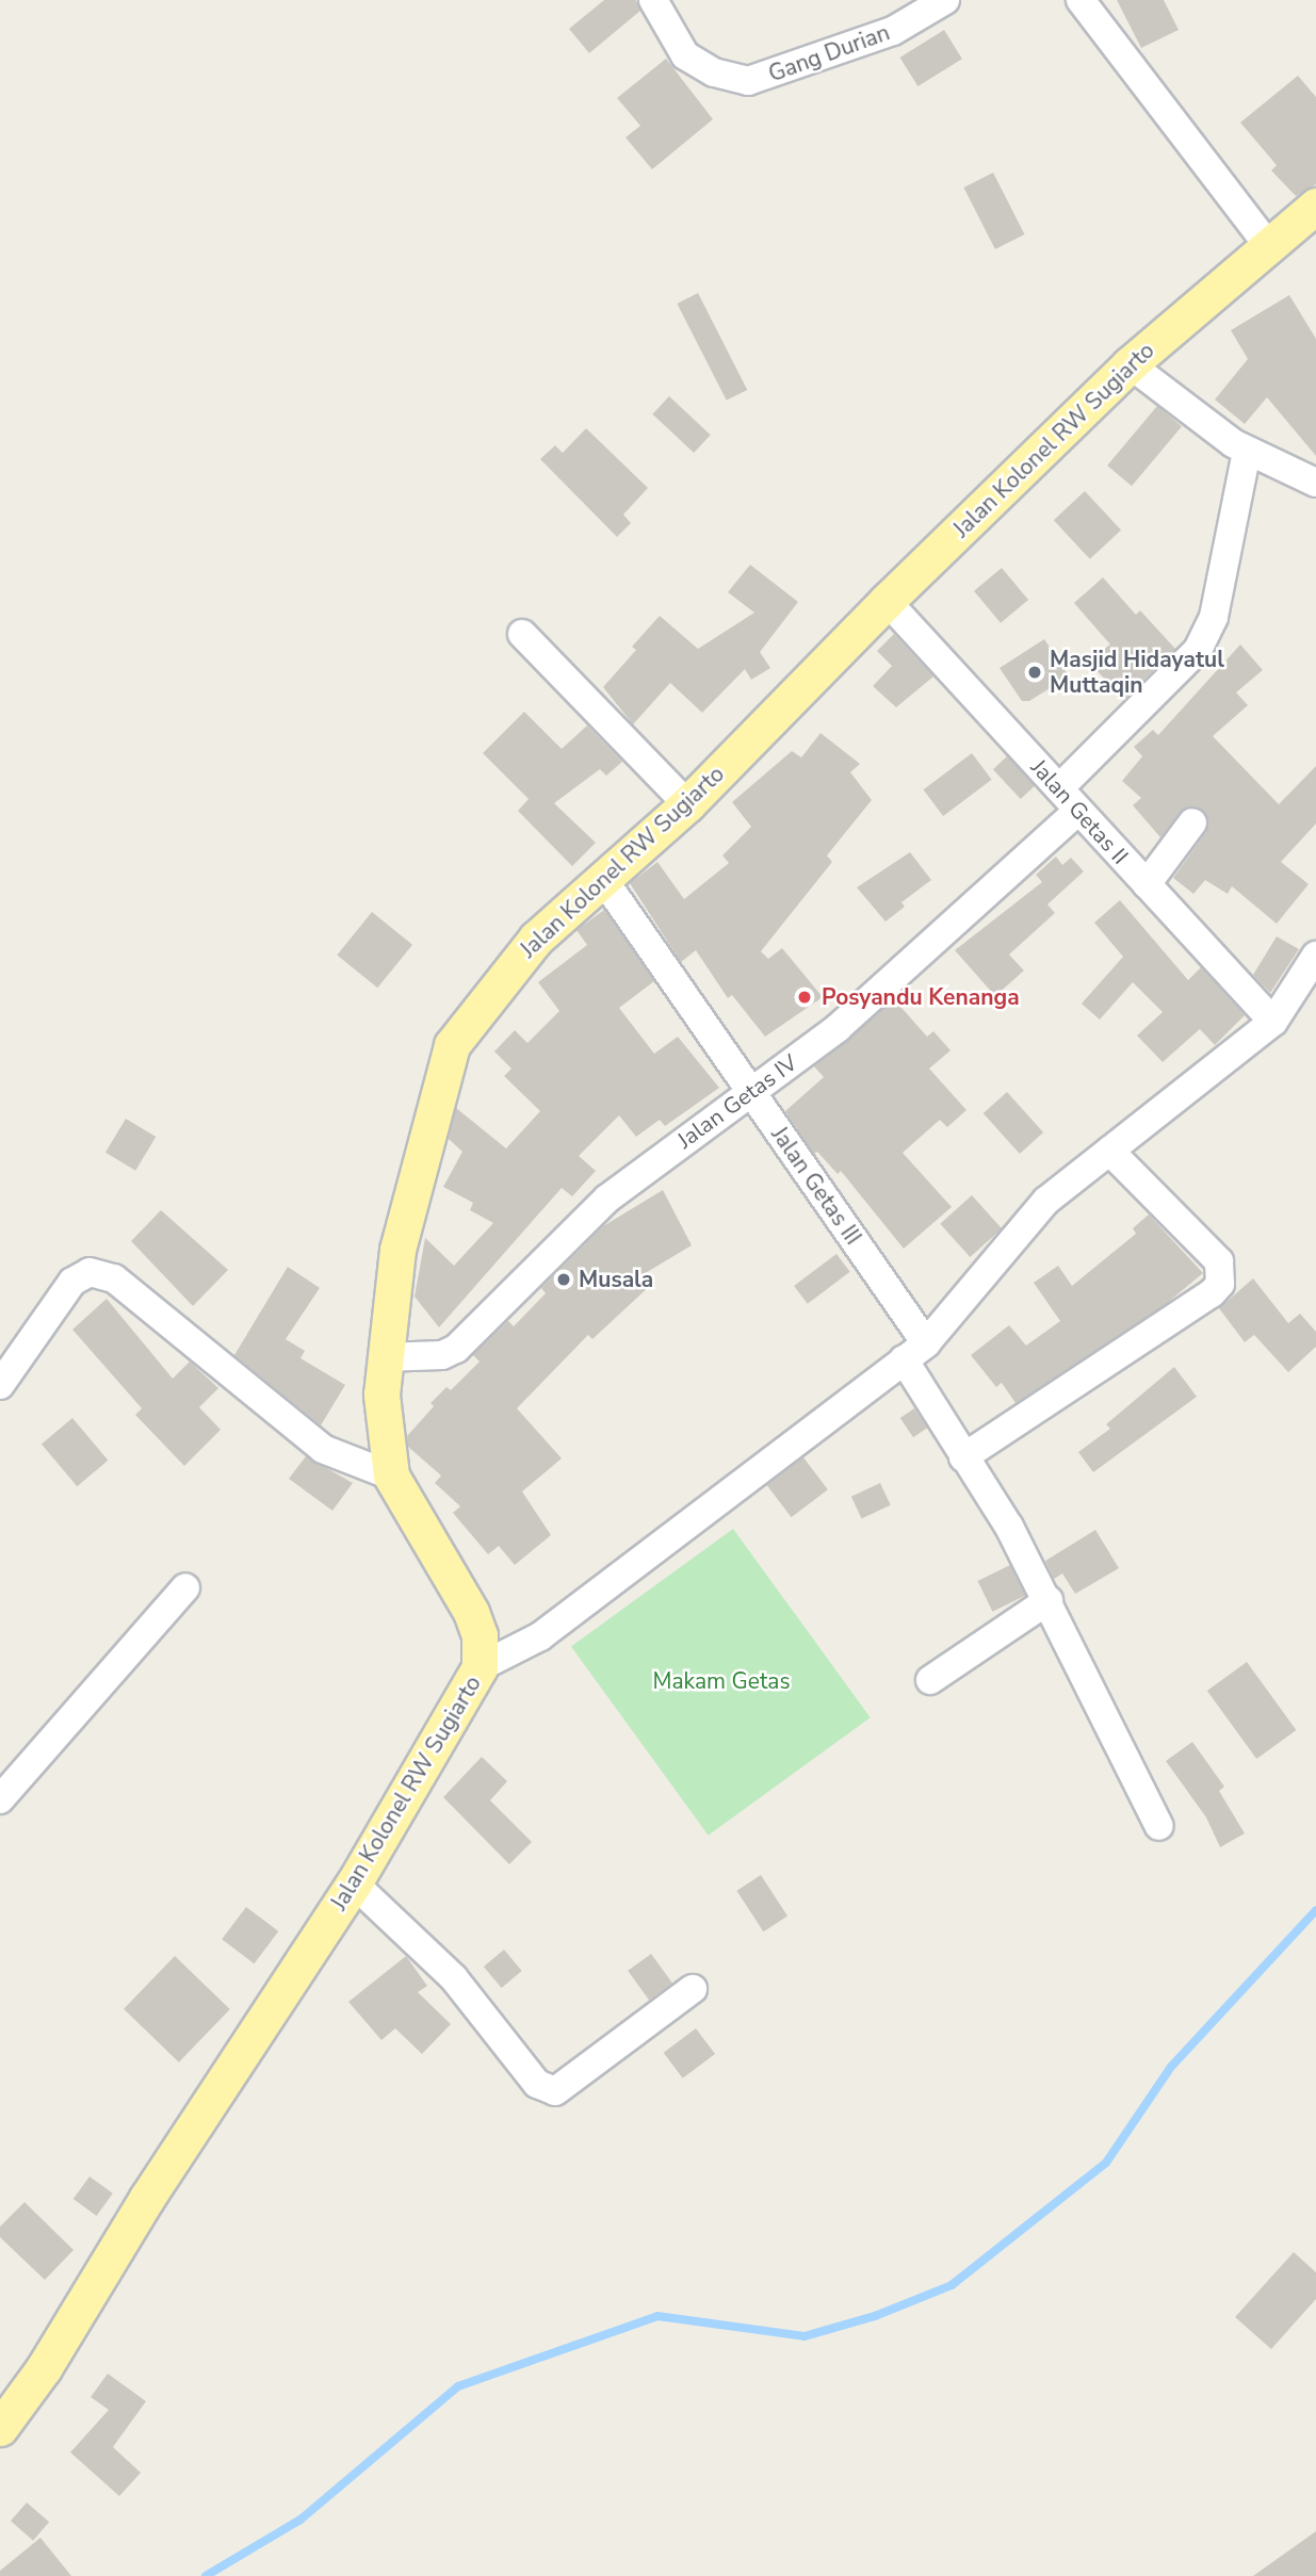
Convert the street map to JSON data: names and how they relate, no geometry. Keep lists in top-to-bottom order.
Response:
{
  "streets": {
    "main road": ["Jalan Kolonel RW Sugiarto"],
    "street": [
      "Gang Durian",
      "Jalan Getas II",
      "Jalan Getas IV",
      "Jalan Getas III"
    ]
  },
  "crossings": [
    ["Jalan Kolonel RW Sugiarto", "Jalan Getas II"],
    ["Jalan Kolonel RW Sugiarto", "Jalan Getas IV"],
    ["Jalan Kolonel RW Sugiarto", "Jalan Getas III"],
    ["Jalan Getas II", "Jalan Getas IV"],
    ["Jalan Getas IV", "Jalan Getas III"]
  ],
  "parks": ["Makam Getas"],
  "places": ["Masjid Hidayatul Muttaqin", "Posyandu Kenanga", "Musala"]
}
